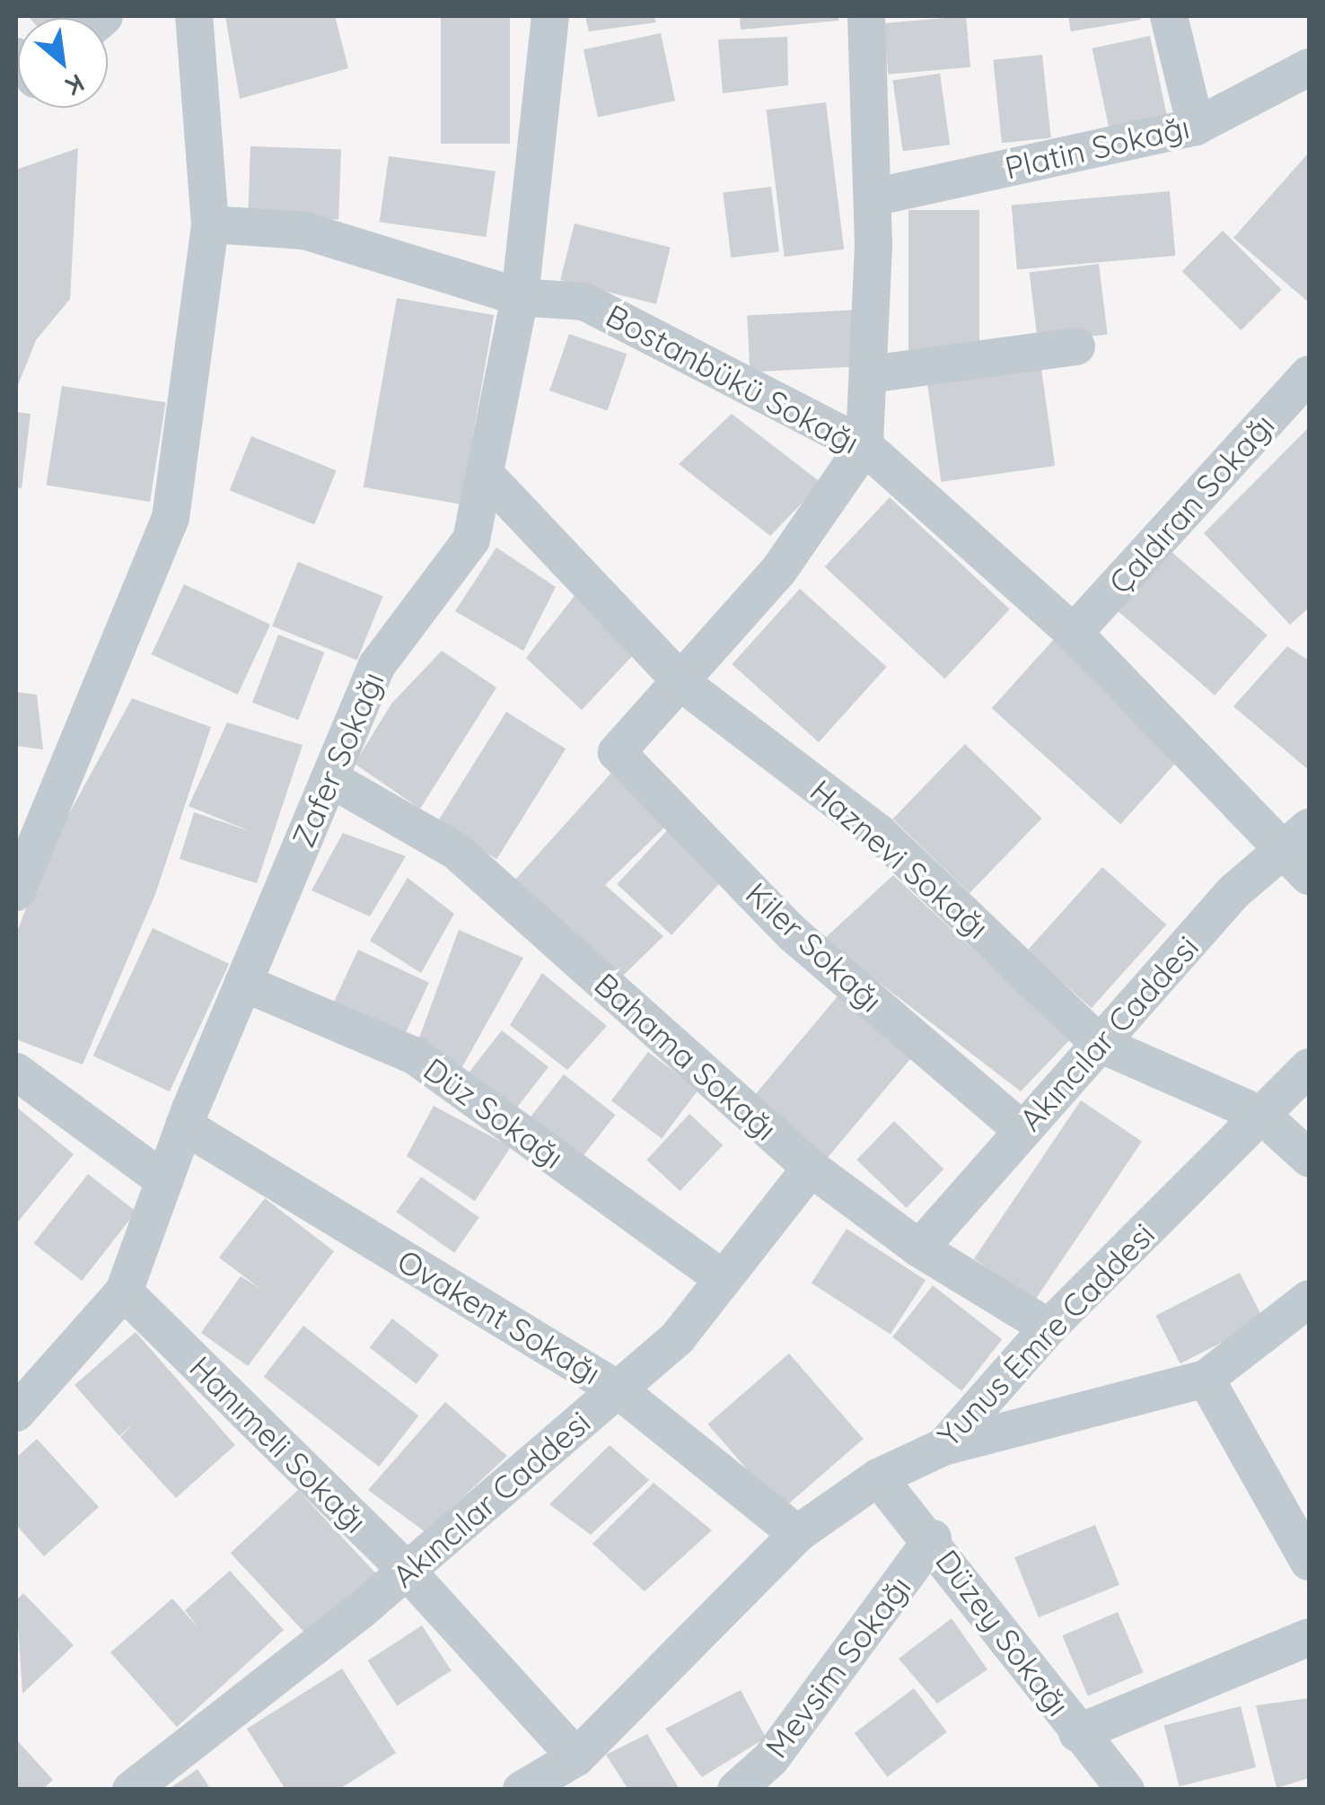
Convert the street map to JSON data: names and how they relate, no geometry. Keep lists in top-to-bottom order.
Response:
{
  "streets": {
    "street": [
      "Platin Sokağı",
      "Bostanbükü Sokağı",
      "Çaldıran Sokağı",
      "Zafer Sokağı",
      "Haznevi Sokağı",
      "Kiler Sokağı",
      "Akıncılar Caddesi",
      "Bahama Sokağı",
      "Düz Sokağı",
      "Ovakent Sokağı",
      "Yunus Emre Caddesi",
      "Hanımeli Sokağı",
      "Düzey Sokağı",
      "Mevsim Sokağı"
    ]
  },
  "crossings": [
    ["Bostanbükü Sokağı", "Çaldıran Sokağı"],
    ["Bostanbükü Sokağı", "Zafer Sokağı"],
    ["Bostanbükü Sokağı", "Akıncılar Caddesi"],
    ["Zafer Sokağı", "Haznevi Sokağı"],
    ["Zafer Sokağı", "Bahama Sokağı"],
    ["Zafer Sokağı", "Düz Sokağı"],
    ["Zafer Sokağı", "Ovakent Sokağı"],
    ["Zafer Sokağı", "Hanımeli Sokağı"],
    ["Haznevi Sokağı", "Kiler Sokağı"],
    ["Haznevi Sokağı", "Akıncılar Caddesi"],
    ["Haznevi Sokağı", "Yunus Emre Caddesi"],
    ["Kiler Sokağı", "Akıncılar Caddesi"],
    ["Akıncılar Caddesi", "Bahama Sokağı"],
    ["Akıncılar Caddesi", "Düz Sokağı"],
    ["Akıncılar Caddesi", "Ovakent Sokağı"],
    ["Akıncılar Caddesi", "Hanımeli Sokağı"],
    ["Bahama Sokağı", "Yunus Emre Caddesi"],
    ["Ovakent Sokağı", "Yunus Emre Caddesi"],
    ["Yunus Emre Caddesi", "Hanımeli Sokağı"],
    ["Yunus Emre Caddesi", "Düzey Sokağı"],
    ["Düzey Sokağı", "Mevsim Sokağı"]
  ],
  "north": "bottom right"
}
